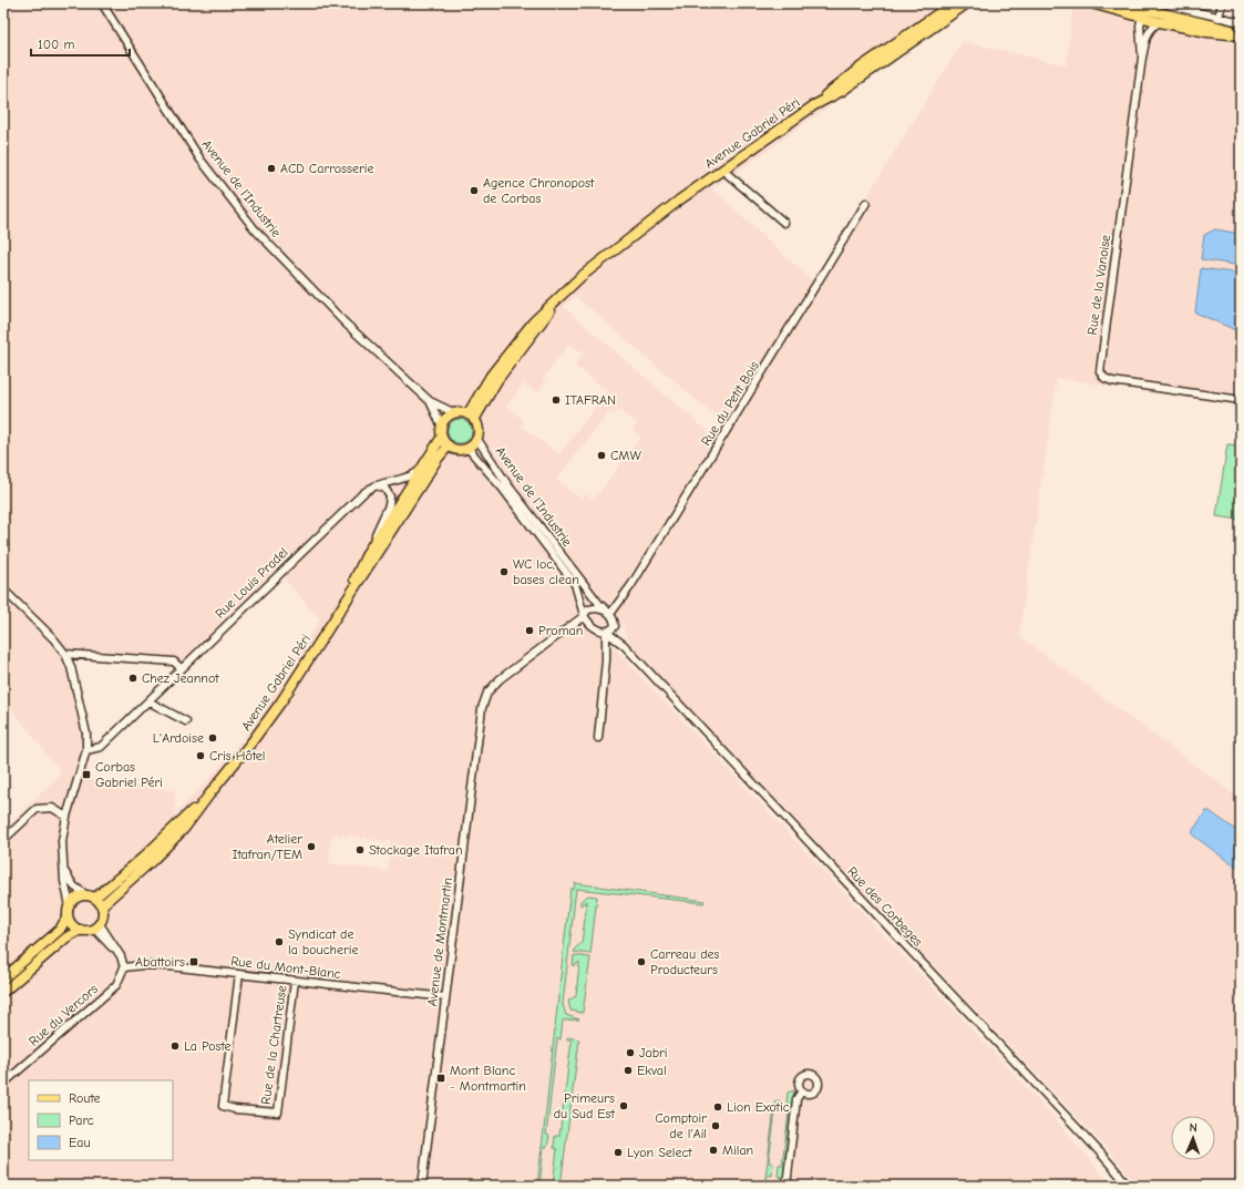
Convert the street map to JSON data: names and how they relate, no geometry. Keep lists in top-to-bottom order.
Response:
{
  "streets": {
    "main road": ["Avenue Gabriel Péri"],
    "street": [
      "Avenue de l'Industrie",
      "Rue de la Vanoise",
      "Rue du Petit Bois",
      "Rue Louis Pradel",
      "Rue des Corbeges",
      "Avenue de Montmartin",
      "Rue du Mont-Blanc",
      "Rue du Vercors",
      "Rue de la Chartreuse"
    ]
  },
  "crossings": [
    ["Avenue Gabriel Péri", "Avenue de l'Industrie"],
    ["Avenue Gabriel Péri", "Rue Louis Pradel"],
    ["Avenue de l'Industrie", "Rue du Petit Bois"],
    ["Avenue de l'Industrie", "Rue des Corbeges"],
    ["Avenue de l'Industrie", "Avenue de Montmartin"],
    ["Rue du Petit Bois", "Rue des Corbeges"],
    ["Rue des Corbeges", "Avenue de Montmartin"],
    ["Avenue de Montmartin", "Rue du Mont-Blanc"],
    ["Rue du Mont-Blanc", "Rue du Vercors"],
    ["Rue du Mont-Blanc", "Rue de la Chartreuse"]
  ],
  "places": {
    "other": [
      "ACD Carrosserie",
      "Agence Chronopost de Corbas",
      "ITAFRAN",
      "CMW",
      "WC loc, bases clean",
      "Proman",
      "Chez Jeannot",
      "L'Ardoise",
      "Cris Hôtel",
      "Atelier Itafran/TEM",
      "Stockage Itafran",
      "Syndicat de la boucherie",
      "Carreau des Producteurs",
      "La Poste",
      "Jabri",
      "Ekval",
      "Primeurs du Sud Est",
      "Lion Exotic",
      "Comptoir de l'Ail",
      "Milan",
      "Lyon Select"
    ],
    "transit": ["Corbas Gabriel Péri", "Abattoirs", "Mont Blanc - Montmartin"]
  },
  "legend": ["Route", "Parc", "Eau"],
  "scale_bar": "100 m",
  "north": "top"
}
